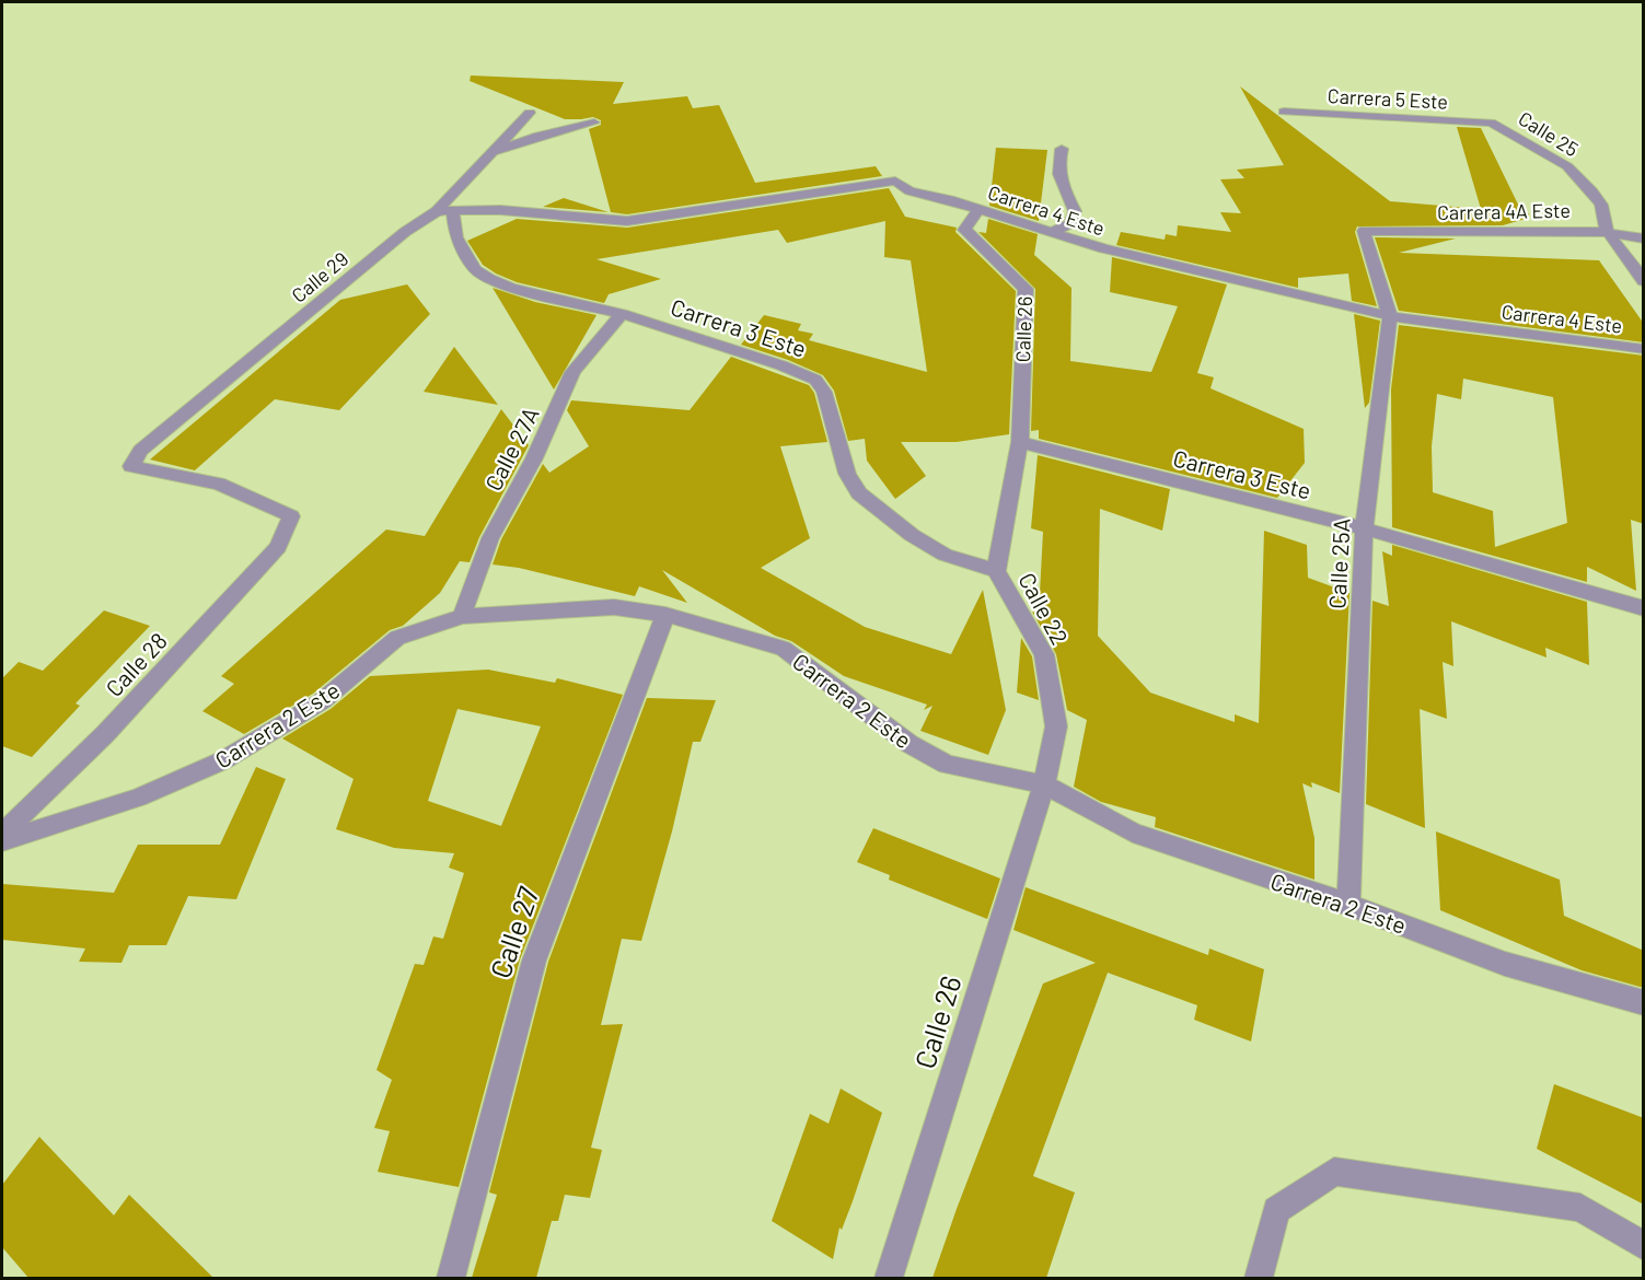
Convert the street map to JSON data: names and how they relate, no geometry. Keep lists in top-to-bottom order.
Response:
{
  "streets": {
    "street": [
      "Carrera 5 Este",
      "Calle 25",
      "Carrera 4 Este",
      "Carrera 4A Este",
      "Calle 29",
      "Carrera 3 Este",
      "Calle 26",
      "Calle 27A",
      "Calle 25A",
      "Calle 22",
      "Calle 28",
      "Carrera 2 Este",
      "Calle 27"
    ]
  },
  "crossings": [
    ["Carrera 5 Este", "Calle 25"],
    ["Calle 25", "Carrera 4A Este"],
    ["Carrera 4 Este", "Calle 29"],
    ["Carrera 4 Este", "Carrera 3 Este"],
    ["Carrera 4 Este", "Calle 26"],
    ["Carrera 4 Este", "Calle 25A"],
    ["Carrera 4A Este", "Calle 25A"],
    ["Calle 29", "Carrera 3 Este"],
    ["Calle 29", "Calle 28"],
    ["Carrera 3 Este", "Calle 26"],
    ["Carrera 3 Este", "Calle 27A"],
    ["Carrera 3 Este", "Calle 25A"],
    ["Carrera 3 Este", "Calle 22"],
    ["Calle 26", "Calle 22"],
    ["Calle 26", "Carrera 2 Este"],
    ["Calle 27A", "Carrera 2 Este"],
    ["Calle 25A", "Carrera 2 Este"],
    ["Calle 22", "Carrera 2 Este"],
    ["Carrera 2 Este", "Calle 27"]
  ]
}
